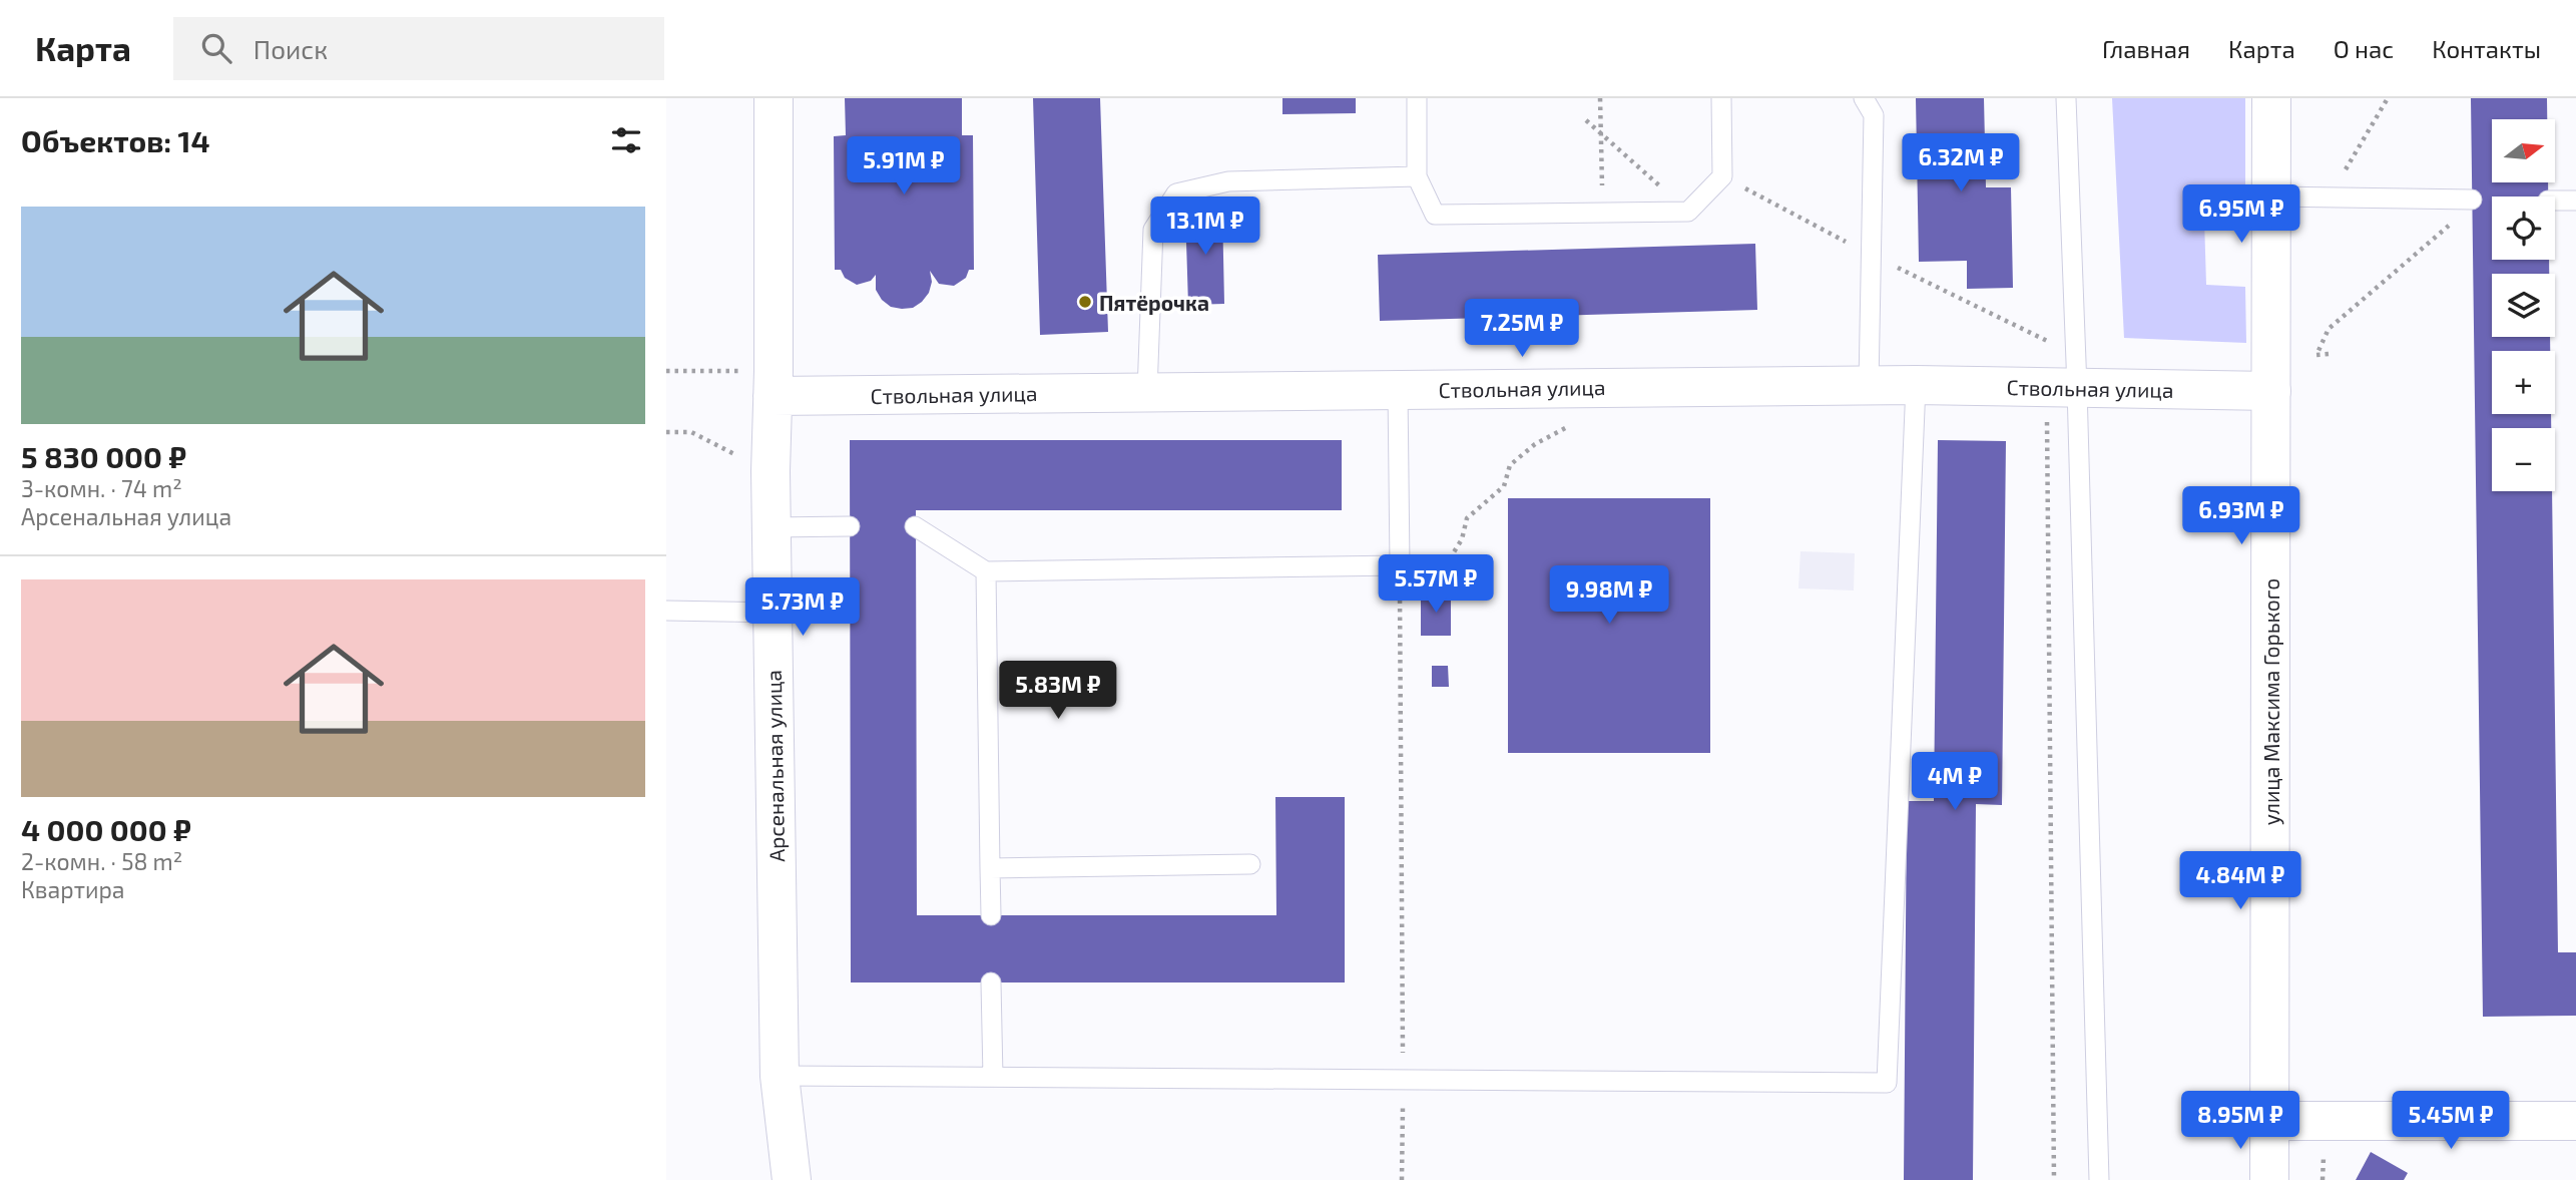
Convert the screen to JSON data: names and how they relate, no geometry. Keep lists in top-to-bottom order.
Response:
{
  "streets": {
    "street": ["Ствольная улица", "улица Максима Горького", "Арсенальная улица"]
  },
  "crossings": [
    ["Ствольная улица", "улица Максима Горького"],
    ["Ствольная улица", "Арсенальная улица"]
  ],
  "places": ["Пятёрочка"],
  "north": "right",
  "page": {
    "header": "Карта",
    "search": "Поиск",
    "nav": [
      "Главная",
      "Карта",
      "О нас",
      "Контакты"
    ],
    "heading": "Объектов: 14",
    "map_buttons": ["+", "−"],
    "price": [
      "6.32M ₽",
      "5.91M ₽",
      "6.95M ₽",
      "13.1M ₽",
      "7.25M ₽",
      "6.93M ₽",
      "5.57M ₽",
      "9.98M ₽",
      "5.73M ₽",
      "5.83M ₽",
      "4M ₽",
      "4.84M ₽",
      "8.95M ₽",
      "5.45M ₽"
    ],
    "list": [
      {
        "name": "5 830 000 ₽",
        "note": "3-комн. · 74 m² · Арсенальная улица"
      },
      {
        "name": "4 000 000 ₽",
        "note": "2-комн. · 58 m² · Квартира"
      }
    ]
  }
}
